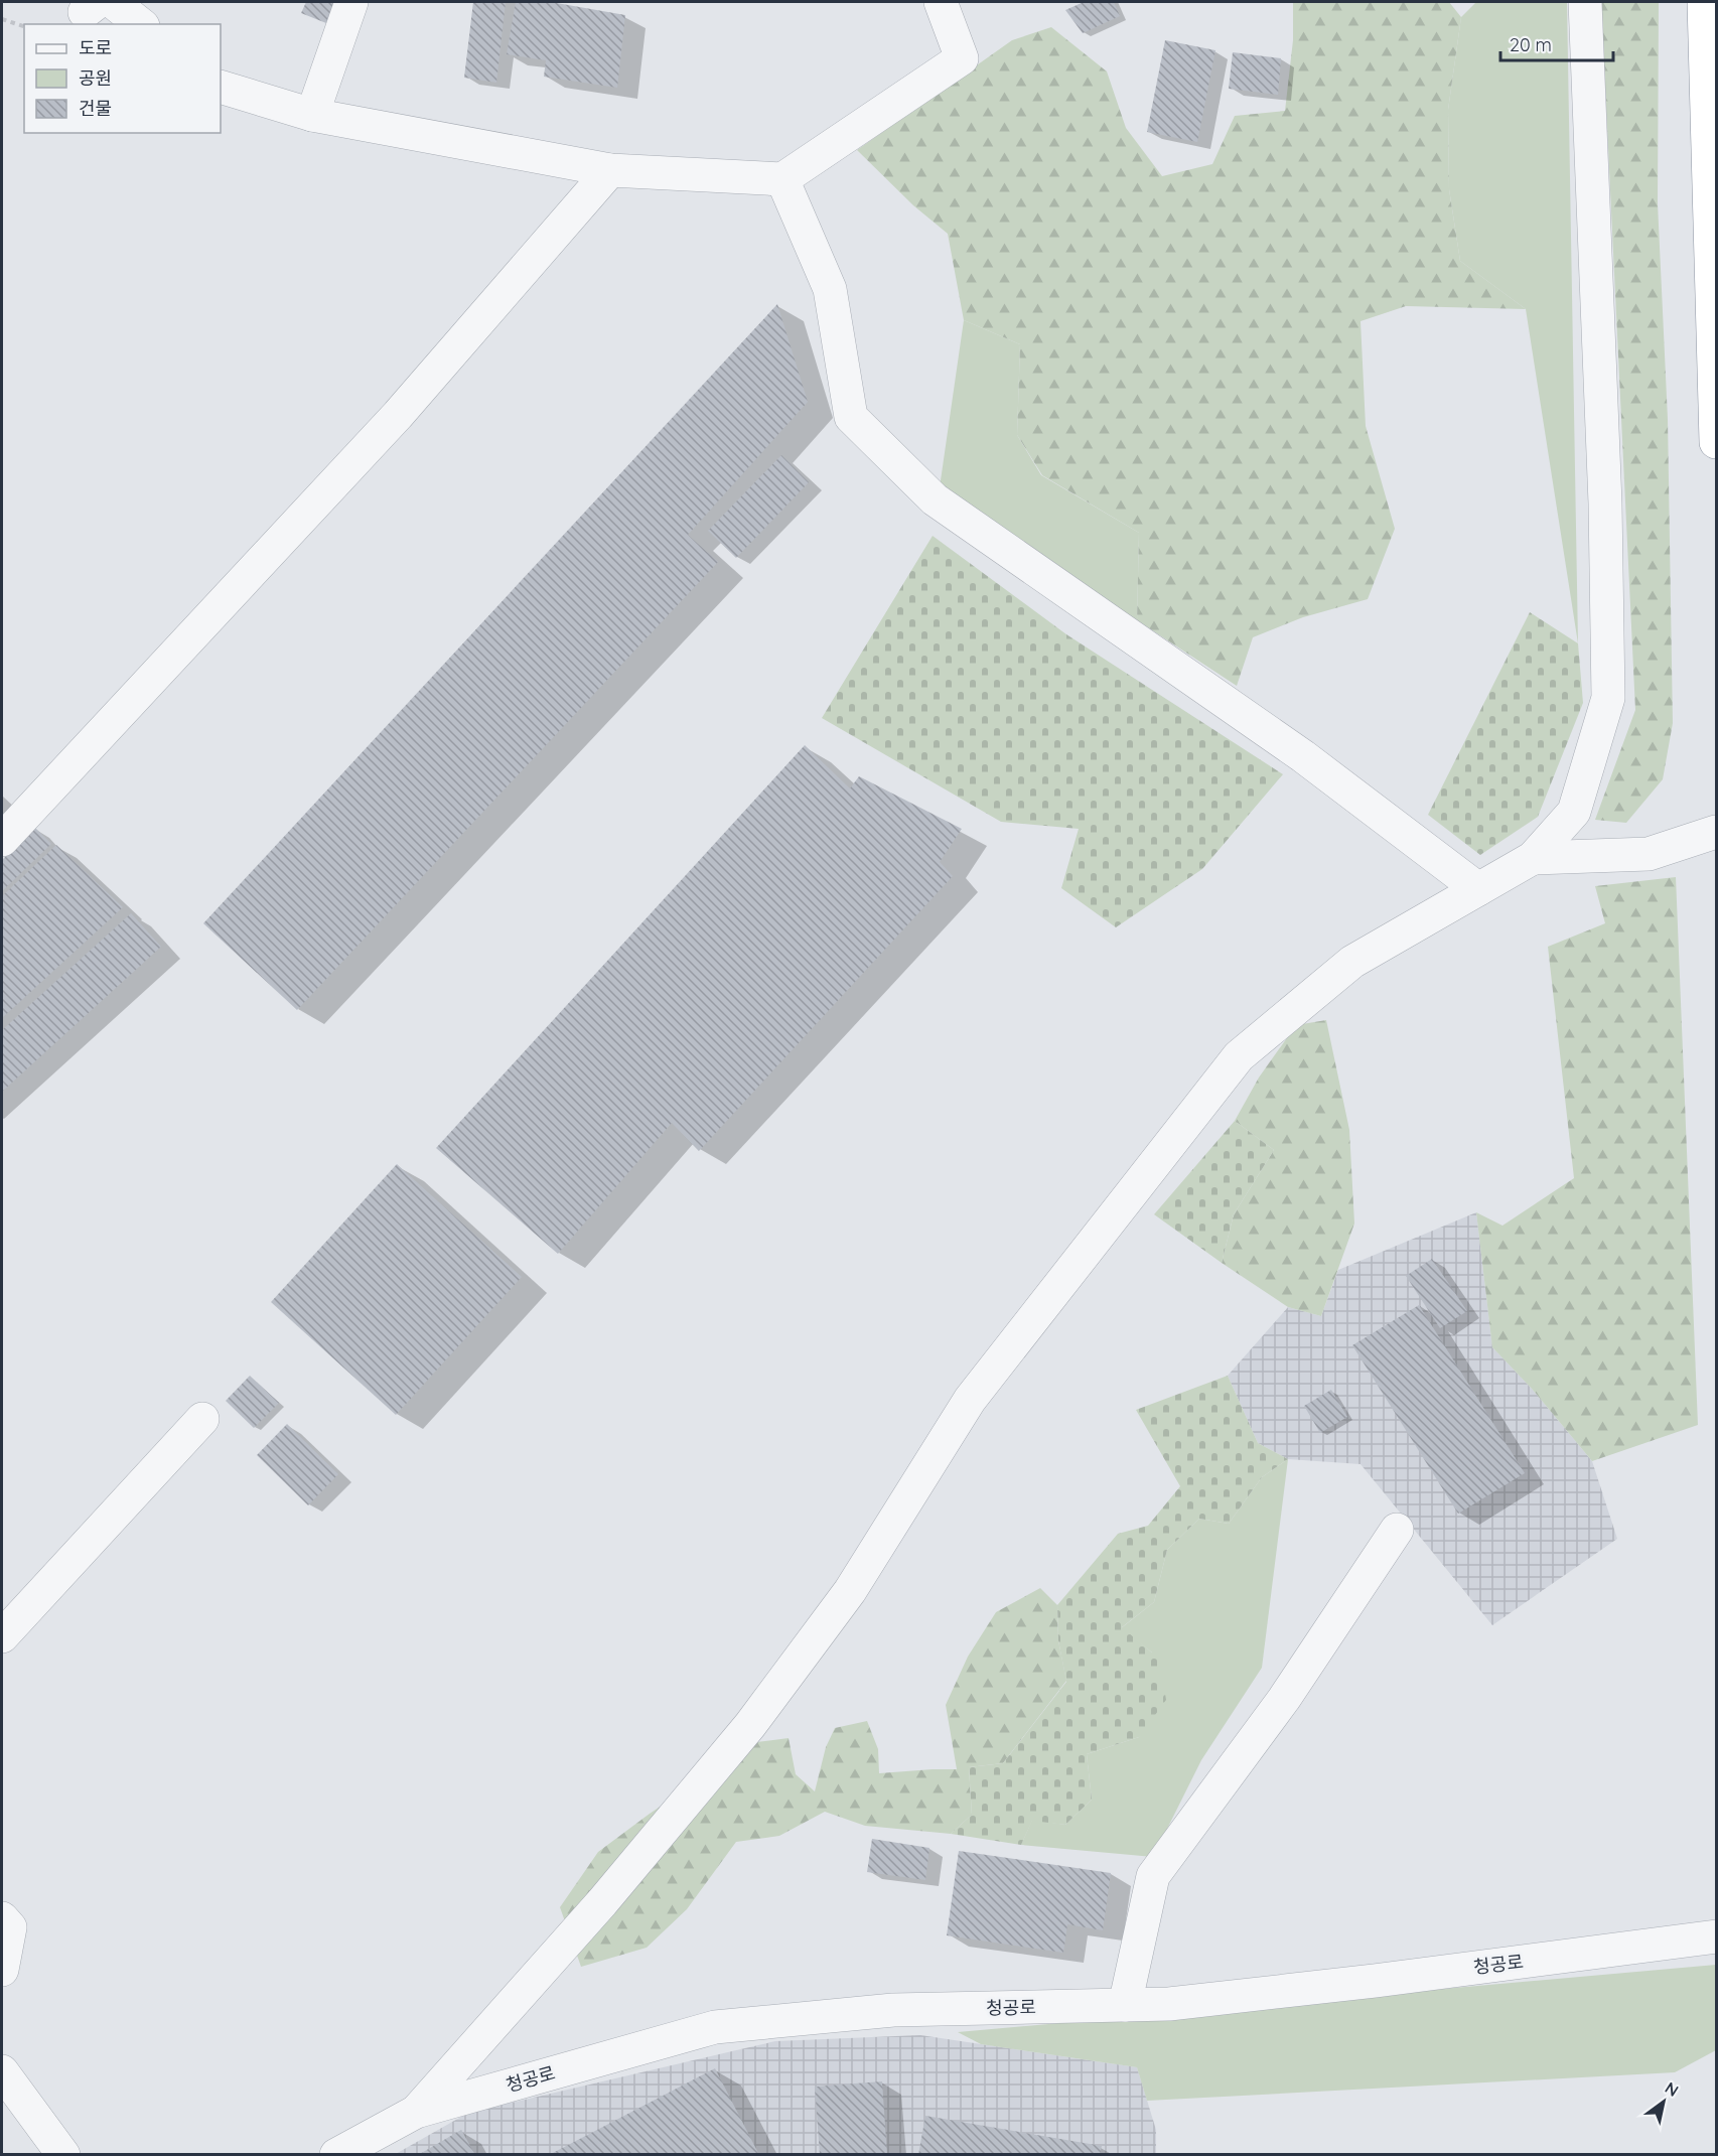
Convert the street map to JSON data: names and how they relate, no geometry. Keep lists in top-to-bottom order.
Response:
{
  "streets": {
    "street": ["청공로"]
  },
  "legend": ["도로", "공원", "건물"],
  "scale_bar": "20 m",
  "north": "top right"
}
